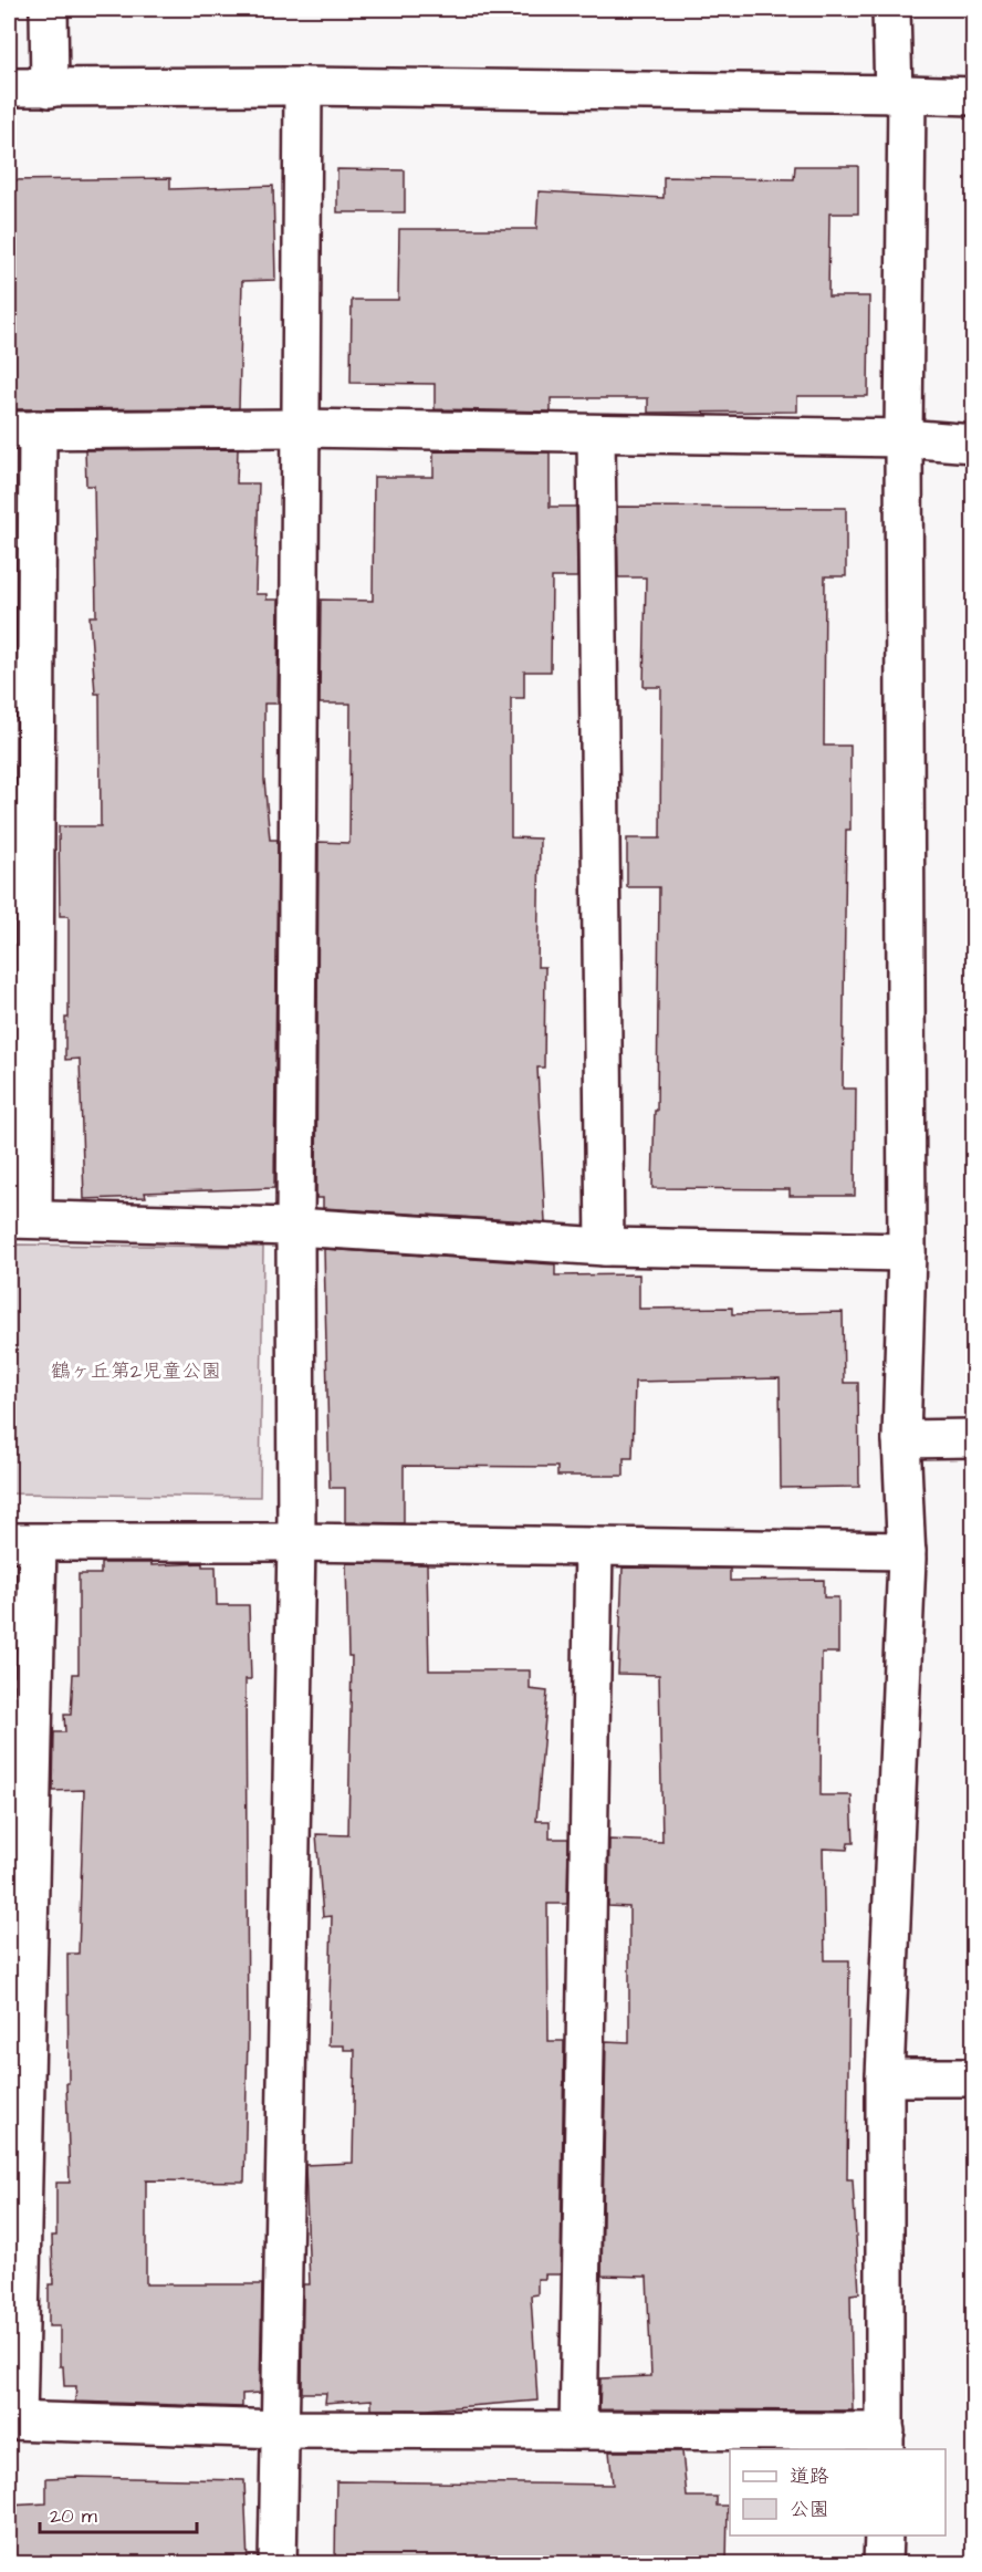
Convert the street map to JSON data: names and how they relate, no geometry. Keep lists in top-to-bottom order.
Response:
{
  "parks": ["鶴ヶ丘第2児童公園"],
  "legend": ["道路", "公園"],
  "scale_bar": "20 m"
}
